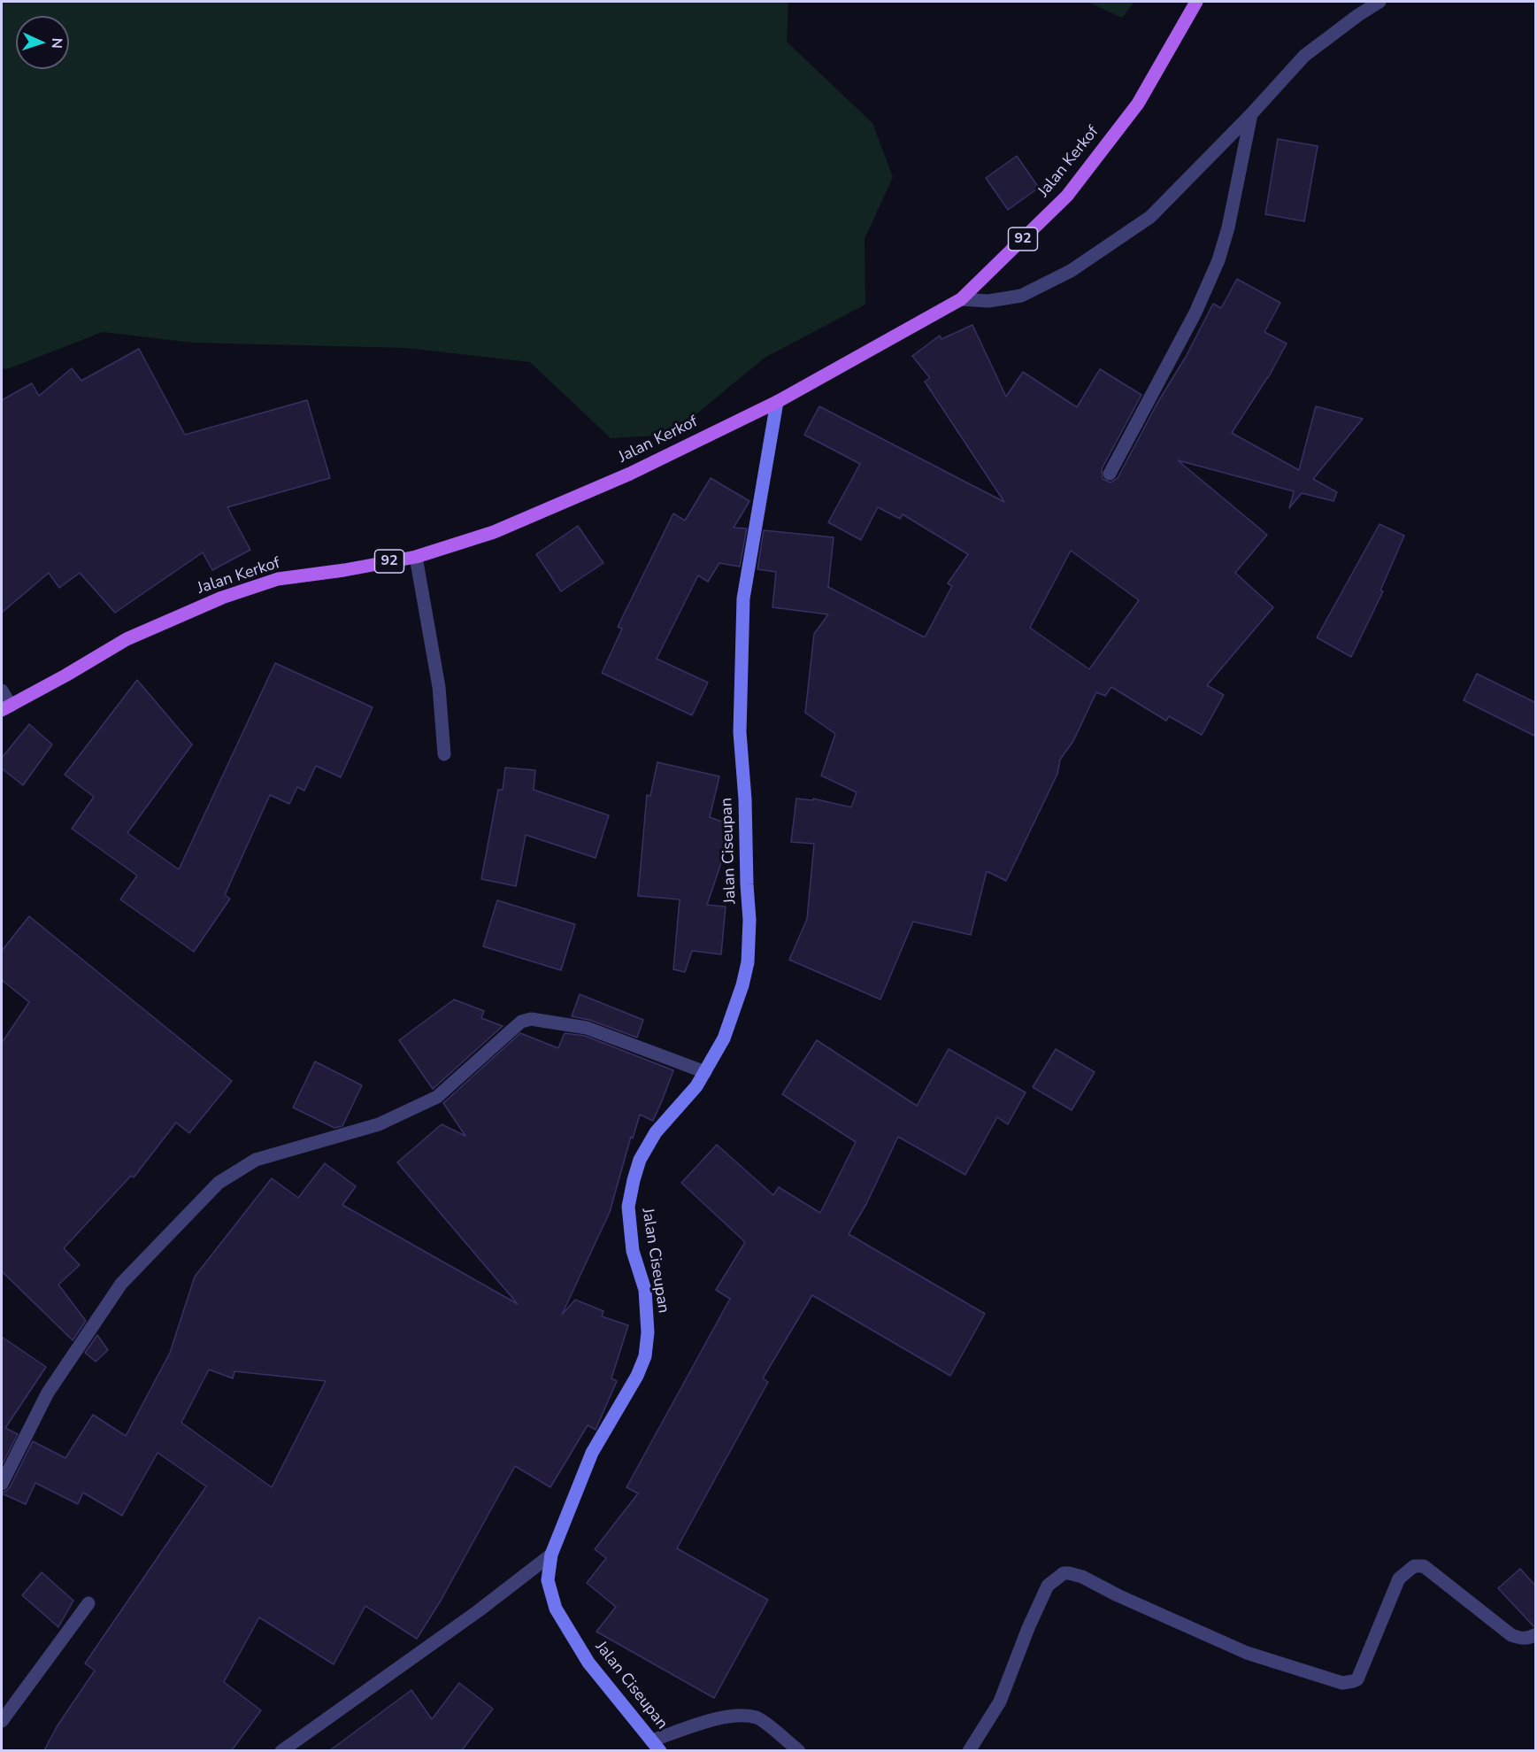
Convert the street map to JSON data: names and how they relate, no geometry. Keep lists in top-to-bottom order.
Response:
{
  "streets": {
    "main road": ["Jalan Kerkof", "92", "Jalan Ciseupan"]
  },
  "crossings": [
    ["Jalan Kerkof", "Jalan Ciseupan"]
  ],
  "north": "right"
}
